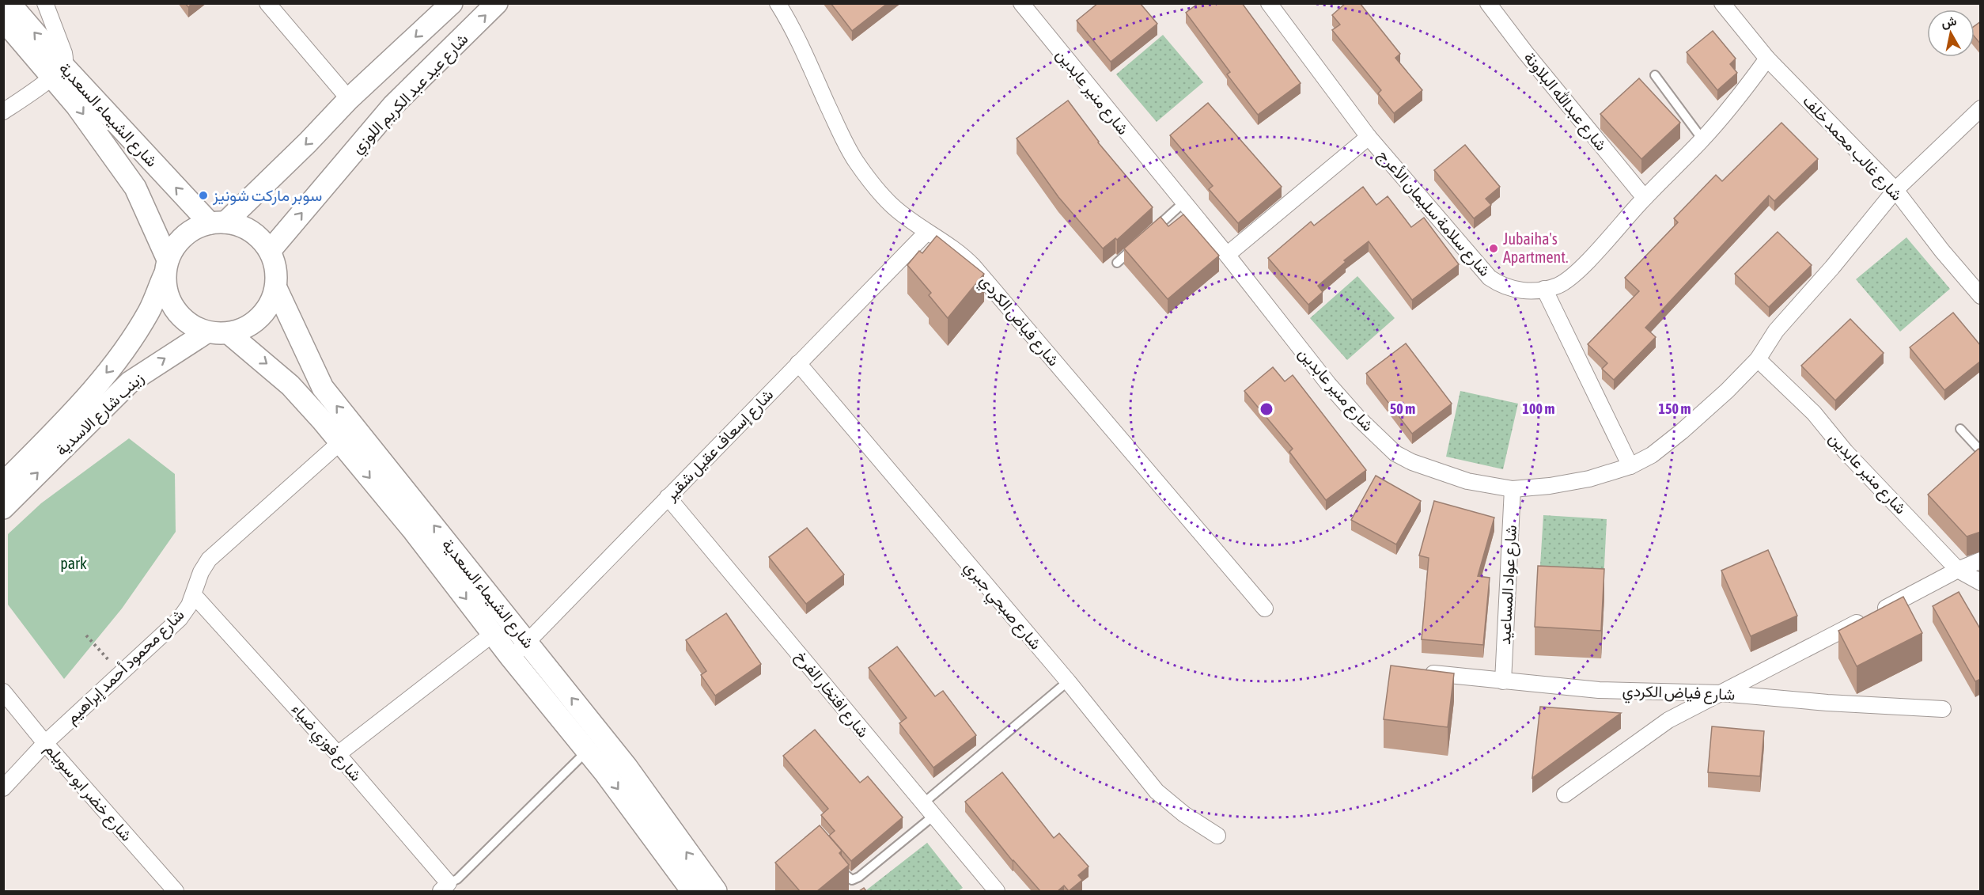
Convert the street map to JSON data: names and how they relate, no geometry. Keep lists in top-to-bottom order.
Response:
{
  "streets": {
    "street": [
      "شارع منير عابدين",
      "شارع عيد عبد الكريم اللوزي",
      "شارع عبدالله البلاونة",
      "شارع الشيماء السعدية",
      "شارع غالب محمد خلف",
      "شارع سلامة سليمان الأعرج",
      "شارع فياض الكردي",
      "زينب شارع الاسدية",
      "شارع إسعاف عقيل شقير",
      "شارع عواد المساعيد",
      "شارع صبحي جبري",
      "شارع محمود أحمد إبراهيم",
      "شارع افتخار الفرخ",
      "شارع فوزي ضياء",
      "شارع خضر ابو سويلم"
    ]
  },
  "crossings": [
    ["شارع منير عابدين", "شارع غالب محمد خلف"],
    ["شارع منير عابدين", "شارع عواد المساعيد"],
    ["شارع عيد عبد الكريم اللوزي", "شارع الشيماء السعدية"],
    ["شارع عيد عبد الكريم اللوزي", "زينب شارع الاسدية"],
    ["شارع عبدالله البلاونة", "شارع سلامة سليمان الأعرج"],
    ["شارع الشيماء السعدية", "زينب شارع الاسدية"],
    ["شارع الشيماء السعدية", "شارع إسعاف عقيل شقير"],
    ["شارع الشيماء السعدية", "شارع محمود أحمد إبراهيم"],
    ["شارع غالب محمد خلف", "شارع سلامة سليمان الأعرج"],
    ["شارع فياض الكردي", "شارع إسعاف عقيل شقير"],
    ["شارع فياض الكردي", "شارع عواد المساعيد"],
    ["شارع إسعاف عقيل شقير", "شارع صبحي جبري"],
    ["شارع إسعاف عقيل شقير", "شارع افتخار الفرخ"],
    ["شارع محمود أحمد إبراهيم", "شارع فوزي ضياء"],
    ["شارع محمود أحمد إبراهيم", "شارع خضر ابو سويلم"]
  ],
  "parks": ["park"],
  "places": ["سوبر ماركت شونيز", "Jubaiha's Apartment."],
  "north": "top",
  "rings": ["50 m", "100 m", "150 m"]
}
